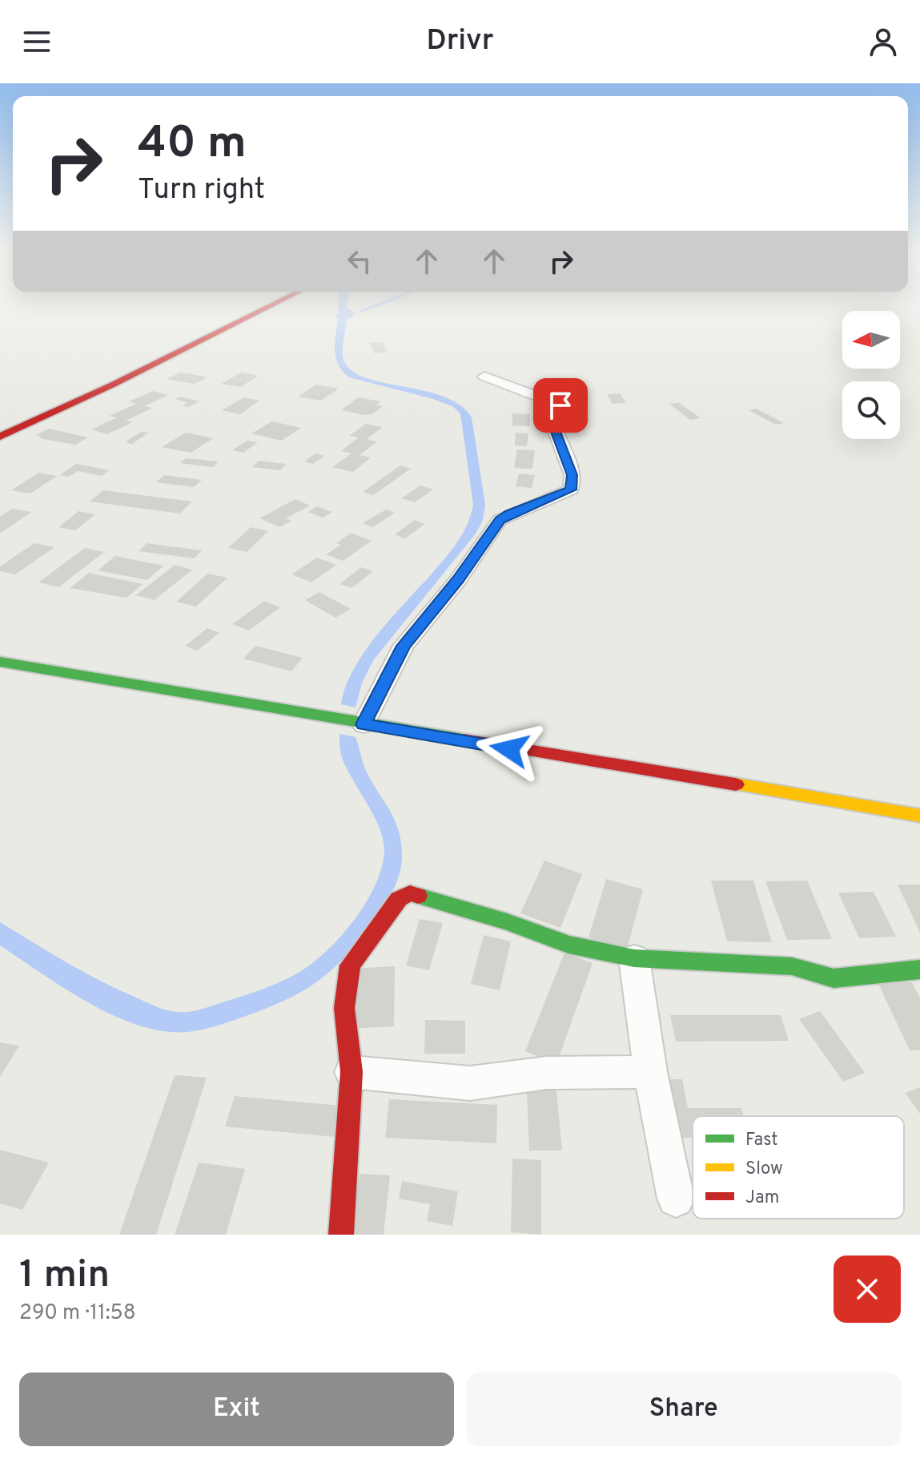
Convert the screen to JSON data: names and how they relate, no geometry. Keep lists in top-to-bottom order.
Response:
{
  "legend": ["Fast", "Slow", "Jam"],
  "north": "left",
  "page": {
    "header": "Drivr",
    "turn": ["40 m", "Turn right"],
    "heading": ["1 min", "290 m · 11:58"],
    "buttons": ["Exit", "Share"]
  }
}
